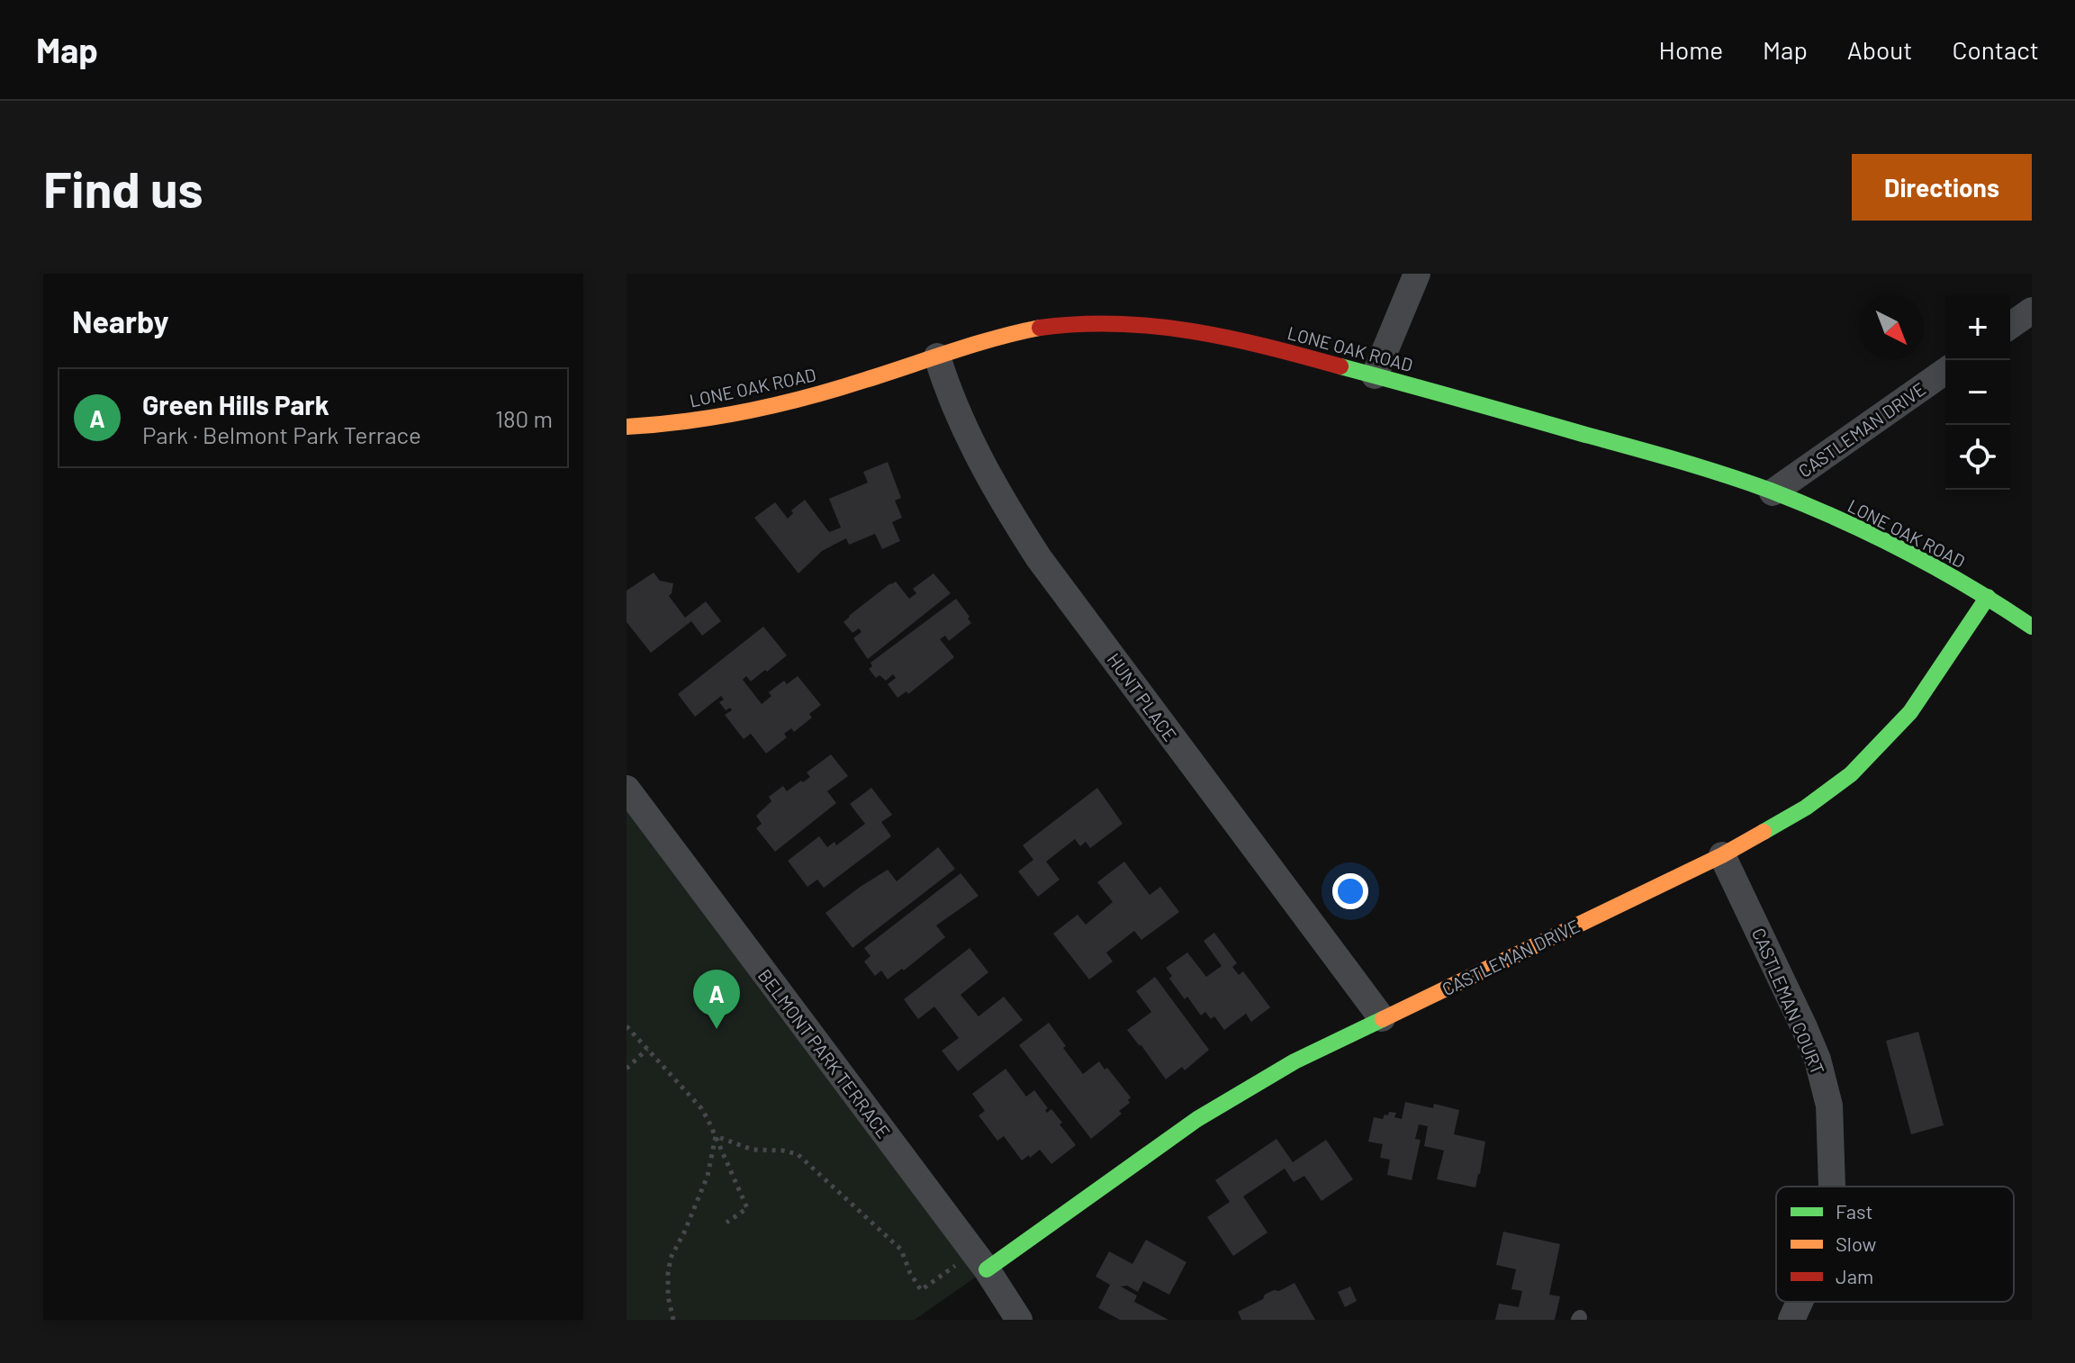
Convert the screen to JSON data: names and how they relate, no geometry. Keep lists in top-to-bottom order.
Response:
{
  "streets": {
    "street": [
      "LONE OAK ROAD",
      "CASTLEMAN DRIVE",
      "HUNT PLACE",
      "CASTLEMAN COURT",
      "BELMONT PARK TERRACE"
    ]
  },
  "crossings": [
    ["LONE OAK ROAD", "CASTLEMAN DRIVE"],
    ["LONE OAK ROAD", "HUNT PLACE"],
    ["CASTLEMAN DRIVE", "HUNT PLACE"],
    ["CASTLEMAN DRIVE", "CASTLEMAN COURT"],
    ["CASTLEMAN DRIVE", "BELMONT PARK TERRACE"]
  ],
  "legend": ["Fast", "Slow", "Jam"],
  "north": "bottom right",
  "page": {
    "header": "Map",
    "nav": [
      "Home",
      "Map",
      "About",
      "Contact"
    ],
    "buttons": "Directions",
    "title": "Find us",
    "heading": "Nearby",
    "map_buttons": ["+", "−"],
    "list": [
      {
        "mark": "A",
        "name": "Green Hills Park",
        "note": "Park · Belmont Park Terrace",
        "value": "180 m"
      }
    ],
    "pins": "A"
  }
}
